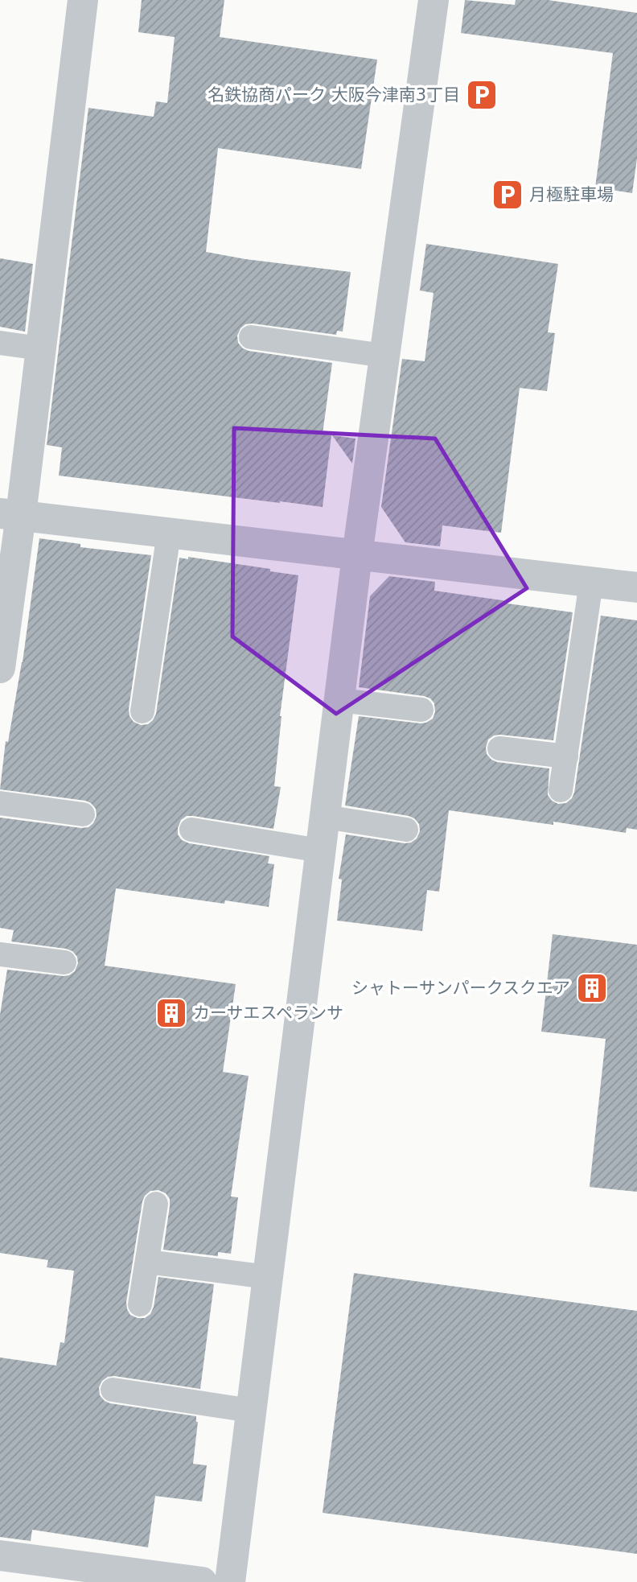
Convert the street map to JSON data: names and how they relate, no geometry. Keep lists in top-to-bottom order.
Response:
{
  "places": {
    "parking": ["名鉄協商パーク 大阪今津南3丁目", "月極駐車場"],
    "building": ["シャトーサンパークスクエア", "カーサエスペランサ"]
  }
}
